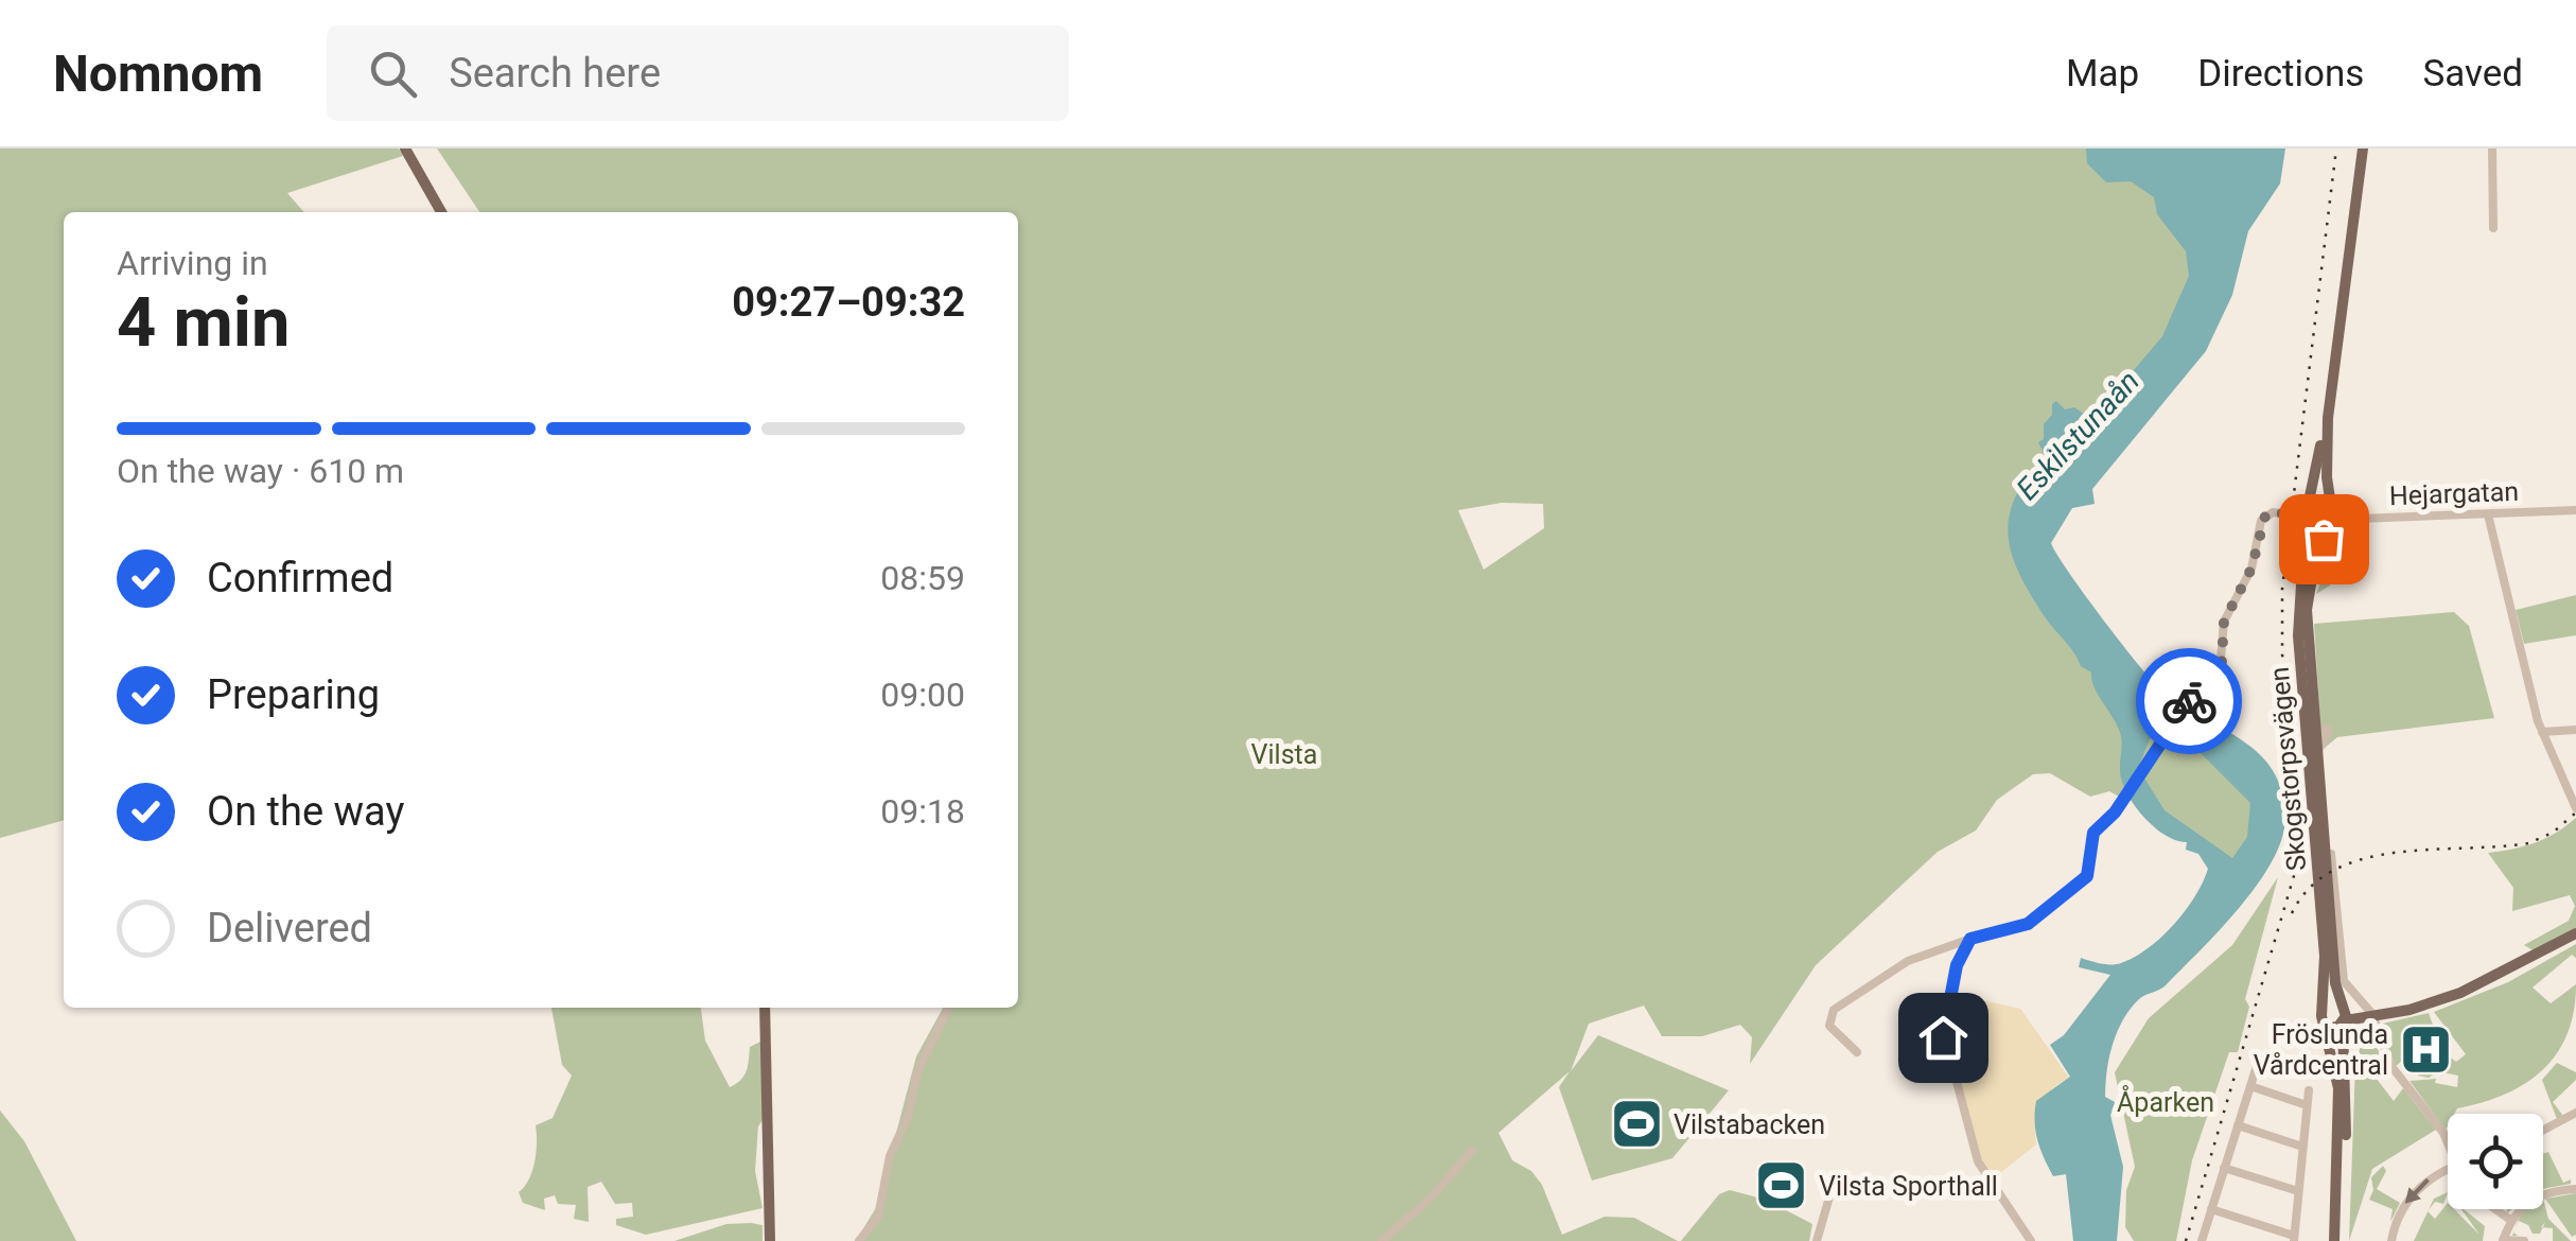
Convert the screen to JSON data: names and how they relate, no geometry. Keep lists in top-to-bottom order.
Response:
{
  "streets": {
    "main road": ["Skogstorpsvägen"],
    "street": ["Hejargatan"]
  },
  "crossings": [
    ["Hejargatan", "Skogstorpsvägen"]
  ],
  "water": ["Eskilstunaån"],
  "parks": ["Vilsta", "Åparken"],
  "places": {
    "hospital": ["Fröslunda Vårdcentral"],
    "sports": ["Vilstabacken", "Vilsta Sporthall"]
  },
  "page": {
    "header": "Nomnom",
    "search": "Search here",
    "nav": ["Map", "Directions", "Saved"],
    "heading": ["4 min", "Arriving in", "09:27–09:32"],
    "bar": "On the way · 610 m",
    "list": [
      ["Confirmed", "08:59"],
      ["Preparing", "09:00"],
      ["On the way", "09:18"],
      "Delivered"
    ]
  }
}
